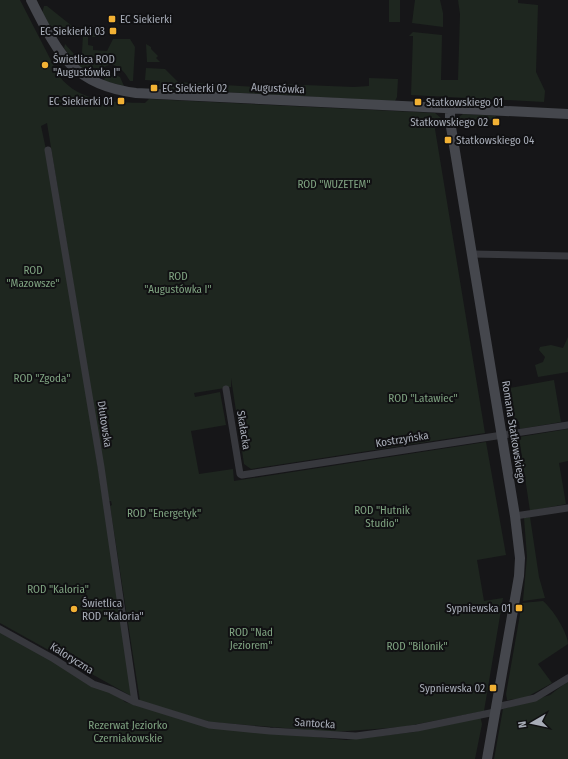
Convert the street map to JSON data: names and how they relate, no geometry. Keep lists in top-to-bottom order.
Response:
{
  "streets": {
    "street": [
      "Augustówka",
      "Dłutowska",
      "Skałacka",
      "Romana Statkowskiego",
      "Kostrzyńska",
      "Kaloryczna",
      "Santocka"
    ]
  },
  "crossings": [
    ["Augustówka", "Romana Statkowskiego"],
    ["Dłutowska", "Kaloryczna"],
    ["Dłutowska", "Santocka"],
    ["Skałacka", "Kostrzyńska"],
    ["Romana Statkowskiego", "Kostrzyńska"],
    ["Romana Statkowskiego", "Santocka"],
    ["Kaloryczna", "Santocka"]
  ],
  "parks": [
    "ROD \"WUZETEM\"",
    "ROD \"Mazowsze\"",
    "ROD \"Augustówka I\"",
    "ROD \"Zgoda\"",
    "ROD \"Latawiec\"",
    "ROD \"Hutnik Studio\"",
    "ROD \"Energetyk\"",
    "ROD \"Kaloria\"",
    "ROD \"Nad Jeziorem\"",
    "ROD \"Bilonik\"",
    "Rezerwat Jeziorko Czerniakowskie"
  ],
  "places": {
    "transit": [
      "EC Siekierki",
      "EC Siekierki 03",
      "EC Siekierki 02",
      "EC Siekierki 01",
      "Statkowskiego 01",
      "Statkowskiego 02",
      "Statkowskiego 04",
      "Sypniewska 01",
      "Sypniewska 02"
    ],
    "other": ["Świetlica ROD \"Augustówka I\"", "Świetlica ROD \"Kaloria\""]
  },
  "north": "left"
}
